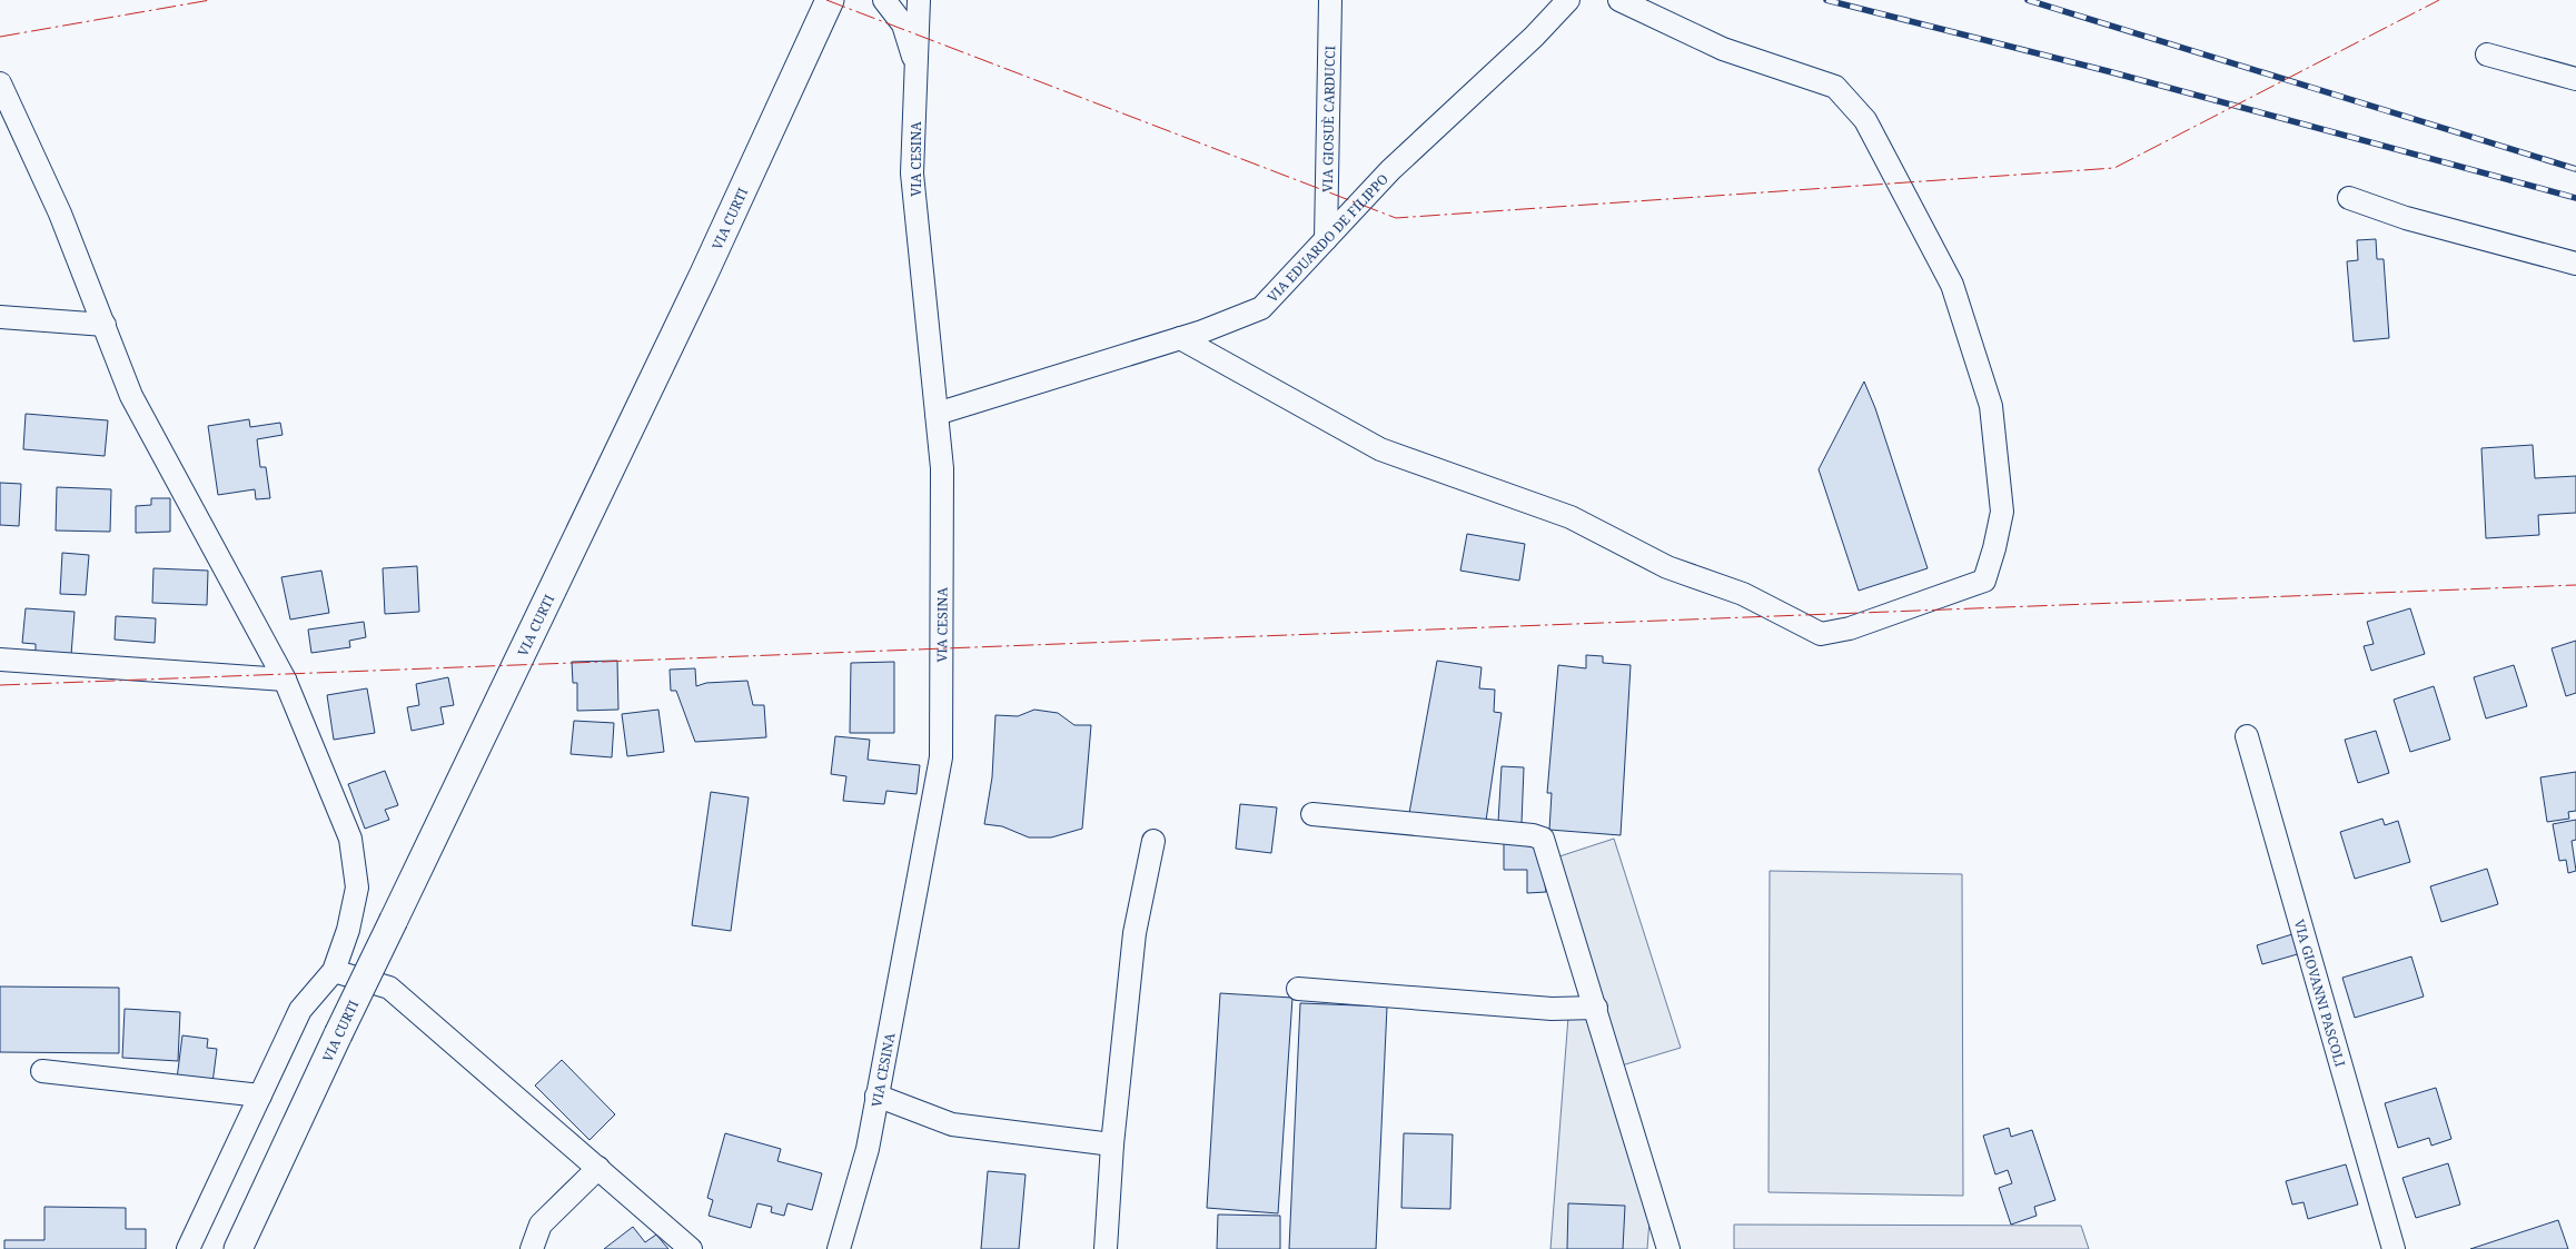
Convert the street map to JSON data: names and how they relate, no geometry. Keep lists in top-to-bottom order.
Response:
{
  "streets": {
    "main road": ["VIA CURTI"],
    "street": [
      "VIA GIOSUÈ CARDUCCI",
      "VIA CESINA",
      "VIA EDUARDO DE FILIPPO",
      "VIA GIOVANNI PASCOLI"
    ]
  },
  "crossings": [
    ["VIA GIOSUÈ CARDUCCI", "VIA EDUARDO DE FILIPPO"],
    ["VIA CESINA", "VIA EDUARDO DE FILIPPO"]
  ]
}
